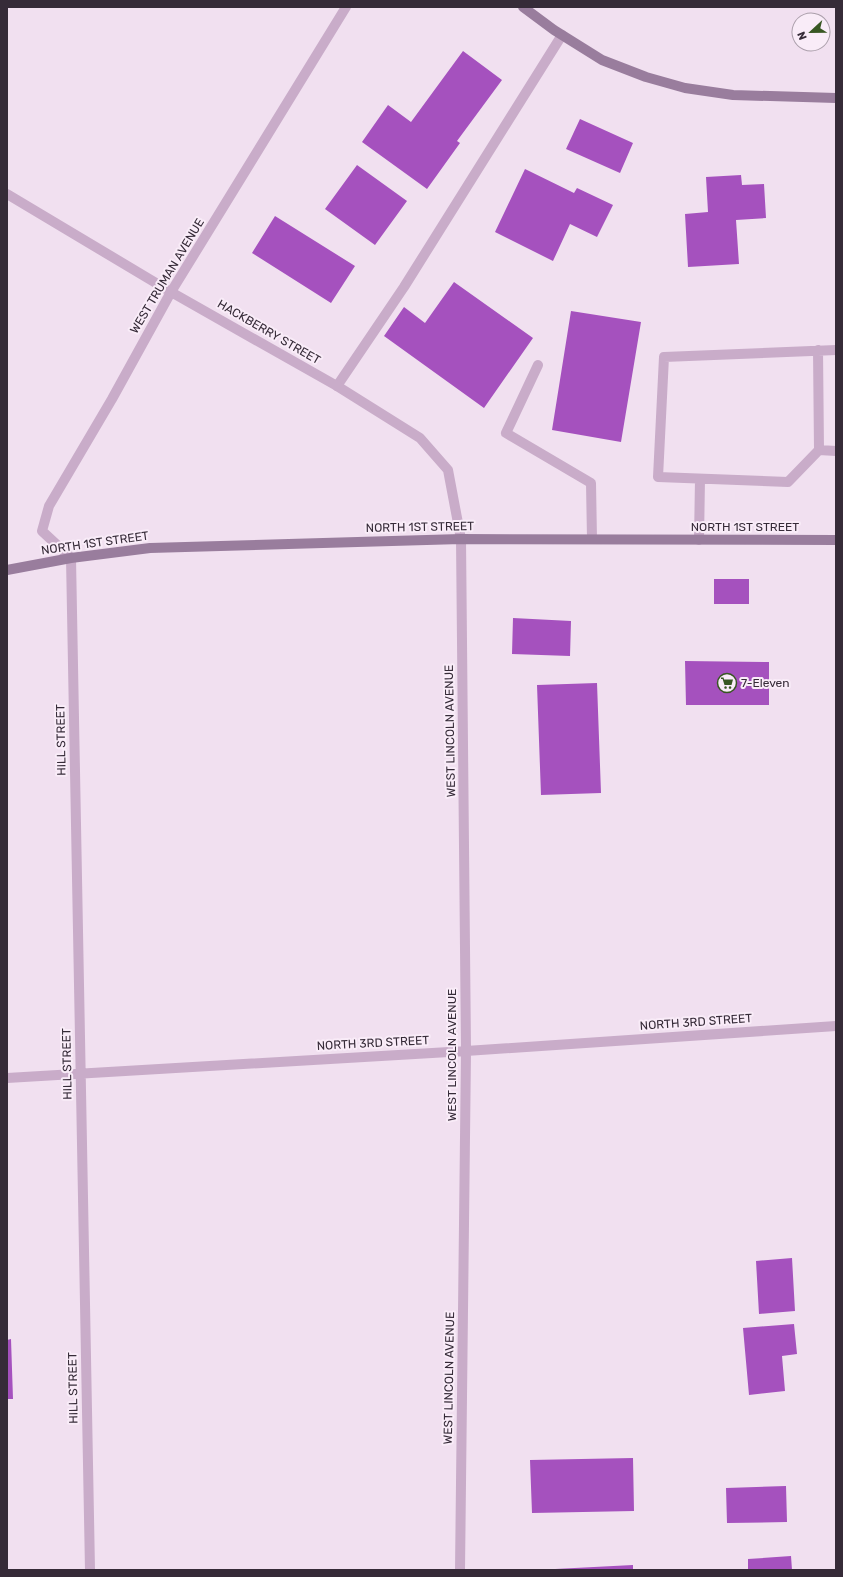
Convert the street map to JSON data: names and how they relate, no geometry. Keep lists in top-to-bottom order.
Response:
{
  "streets": {
    "main road": ["NORTH 1ST STREET"],
    "street": [
      "WEST TRUMAN AVENUE",
      "HACKBERRY STREET",
      "WEST LINCOLN AVENUE",
      "HILL STREET",
      "NORTH 3RD STREET"
    ]
  },
  "crossings": [
    ["WEST TRUMAN AVENUE", "HACKBERRY STREET"],
    ["WEST TRUMAN AVENUE", "NORTH 1ST STREET"],
    ["WEST TRUMAN AVENUE", "HILL STREET"],
    ["HACKBERRY STREET", "NORTH 1ST STREET"],
    ["HACKBERRY STREET", "WEST LINCOLN AVENUE"],
    ["NORTH 1ST STREET", "WEST LINCOLN AVENUE"],
    ["NORTH 1ST STREET", "HILL STREET"],
    ["WEST LINCOLN AVENUE", "NORTH 3RD STREET"],
    ["HILL STREET", "NORTH 3RD STREET"]
  ],
  "places": {
    "supermarket": ["7-Eleven"]
  },
  "north": "left"
}
